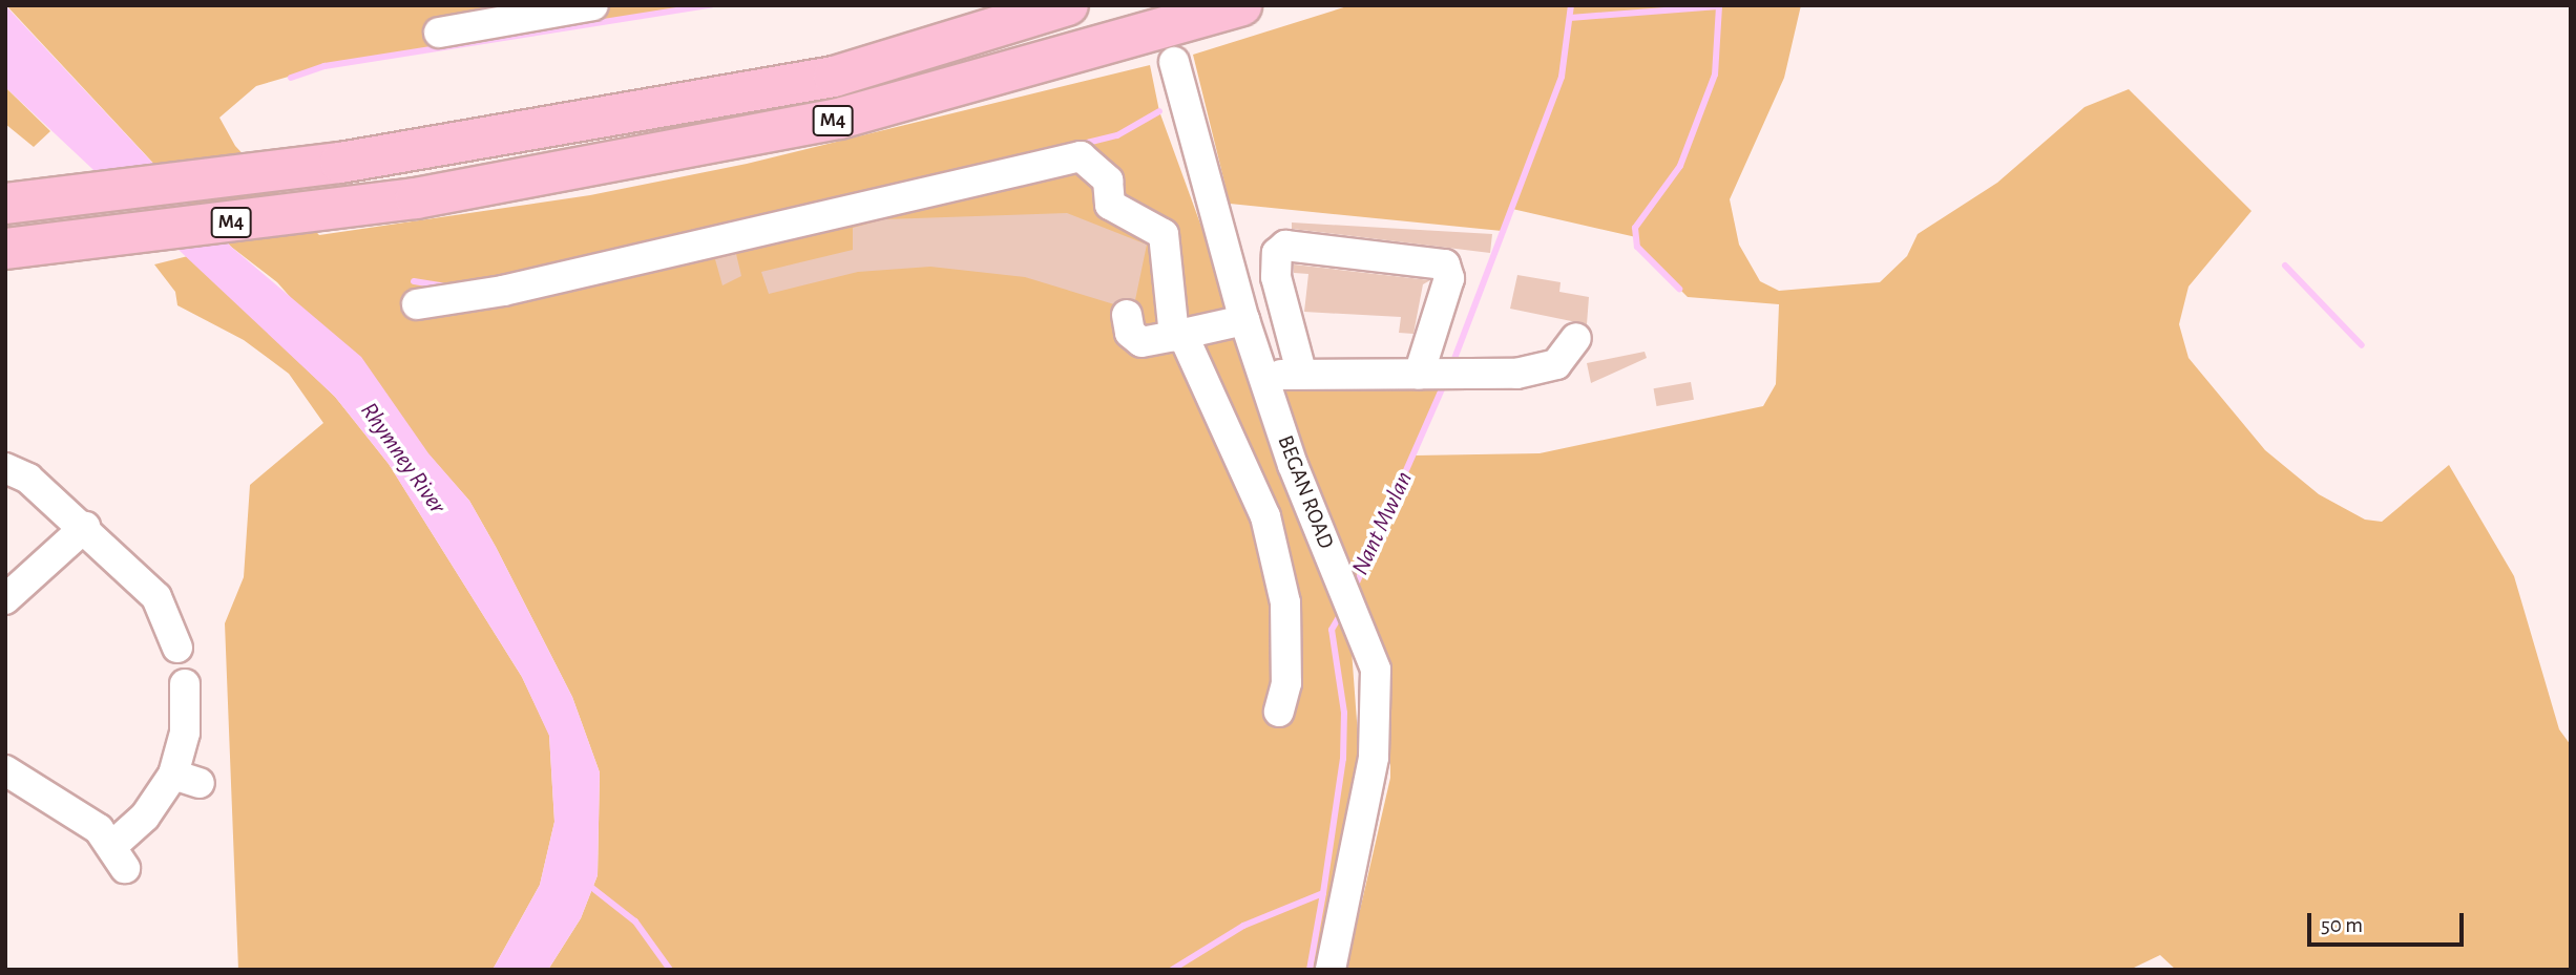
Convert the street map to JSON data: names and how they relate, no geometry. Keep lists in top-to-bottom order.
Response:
{
  "streets": {
    "highway": ["M4"],
    "street": ["BEGAN ROAD"]
  },
  "water": ["Rhymney River", "Nant Mwlan"],
  "scale_bar": "50 m"
}
